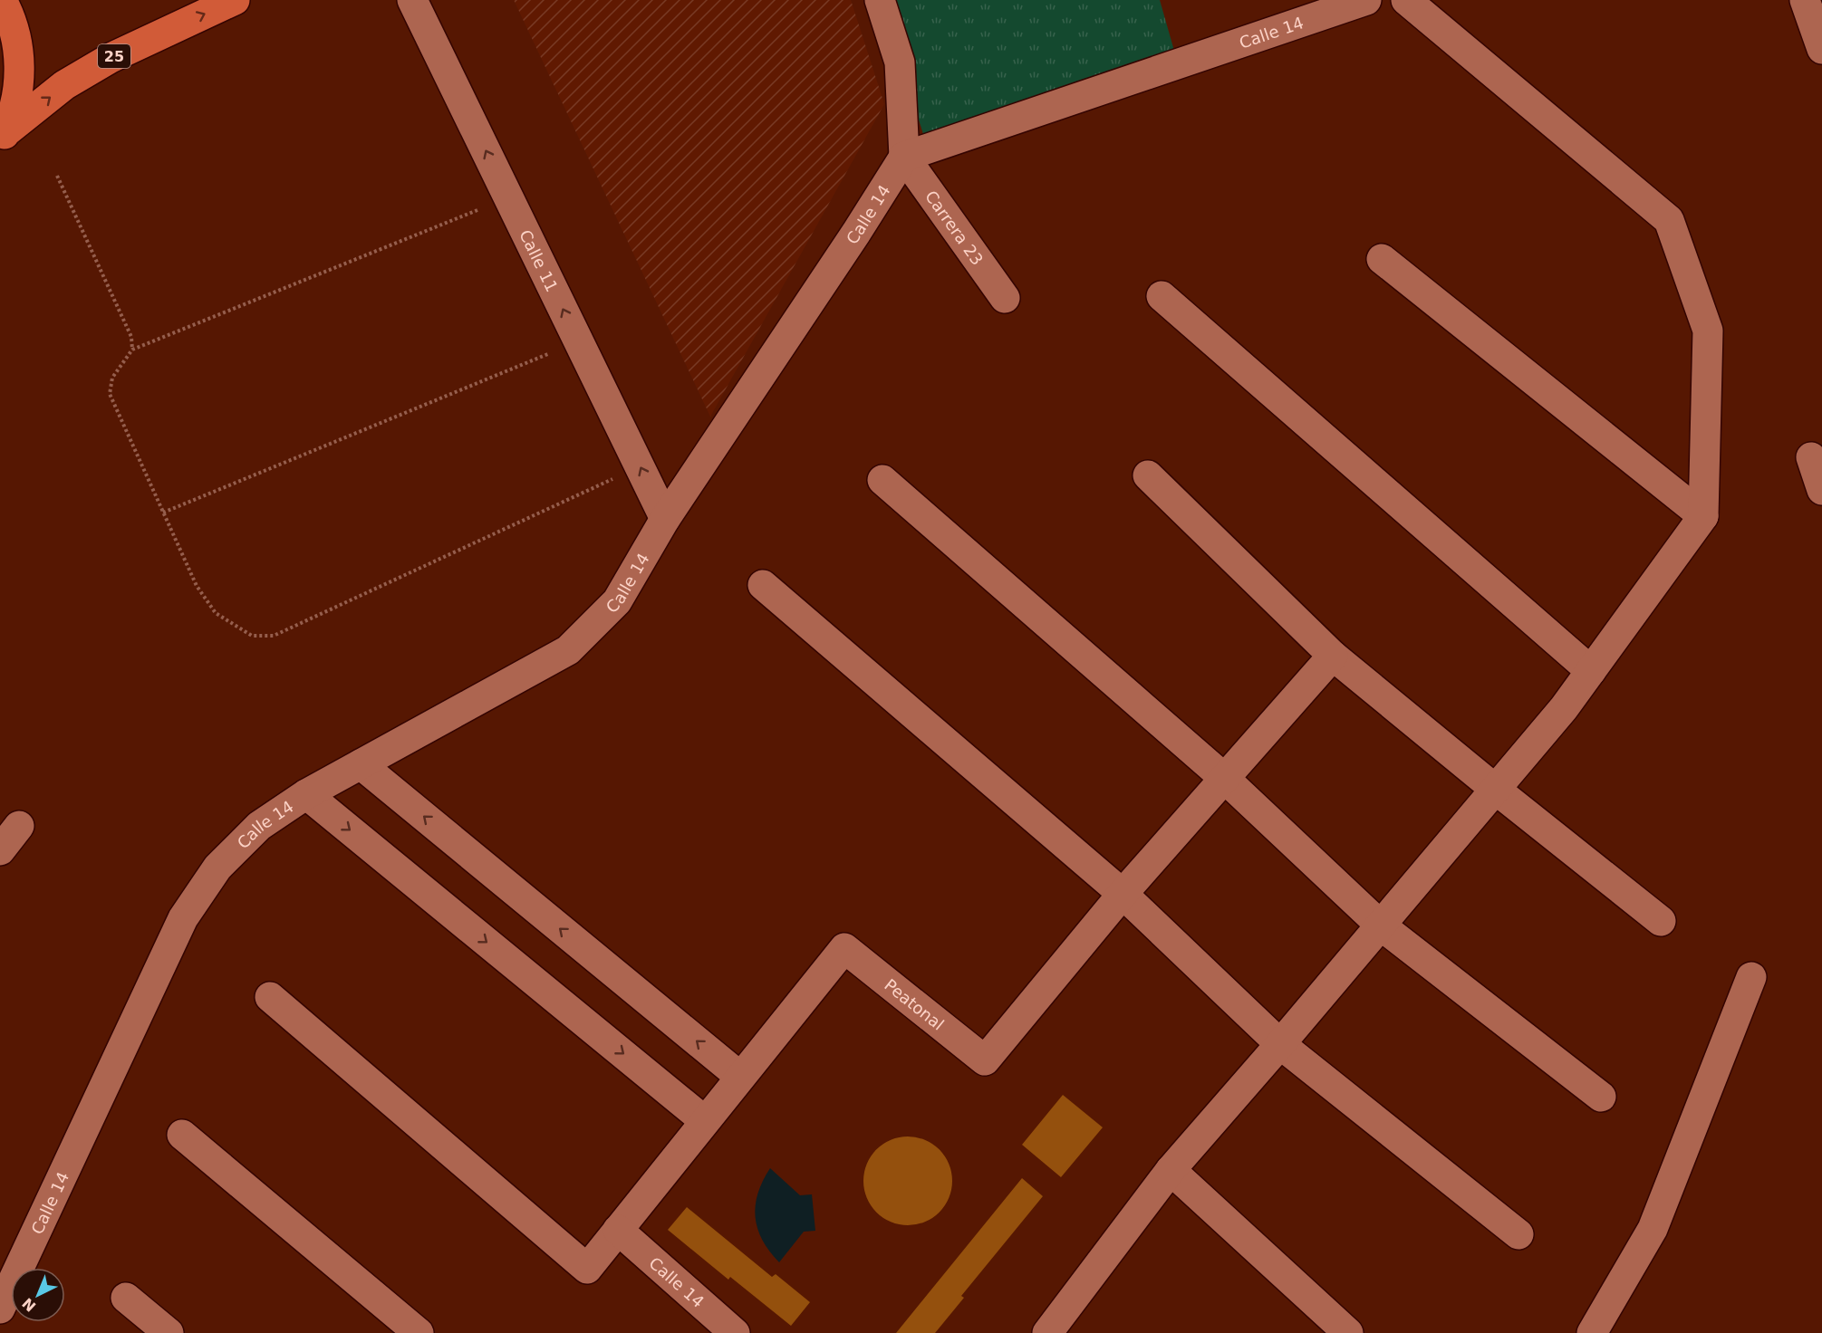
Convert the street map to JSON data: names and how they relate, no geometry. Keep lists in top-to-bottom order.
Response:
{
  "streets": {
    "highway": ["25"],
    "street": [
      "Calle 14",
      "Carrera 23",
      "Calle 11",
      "Peatonal"
    ]
  },
  "crossings": [
    ["Calle 14", "Carrera 23"],
    ["Calle 14", "Calle 11"]
  ],
  "one_way": ["Calle 11"],
  "north": "bottom left"
}
